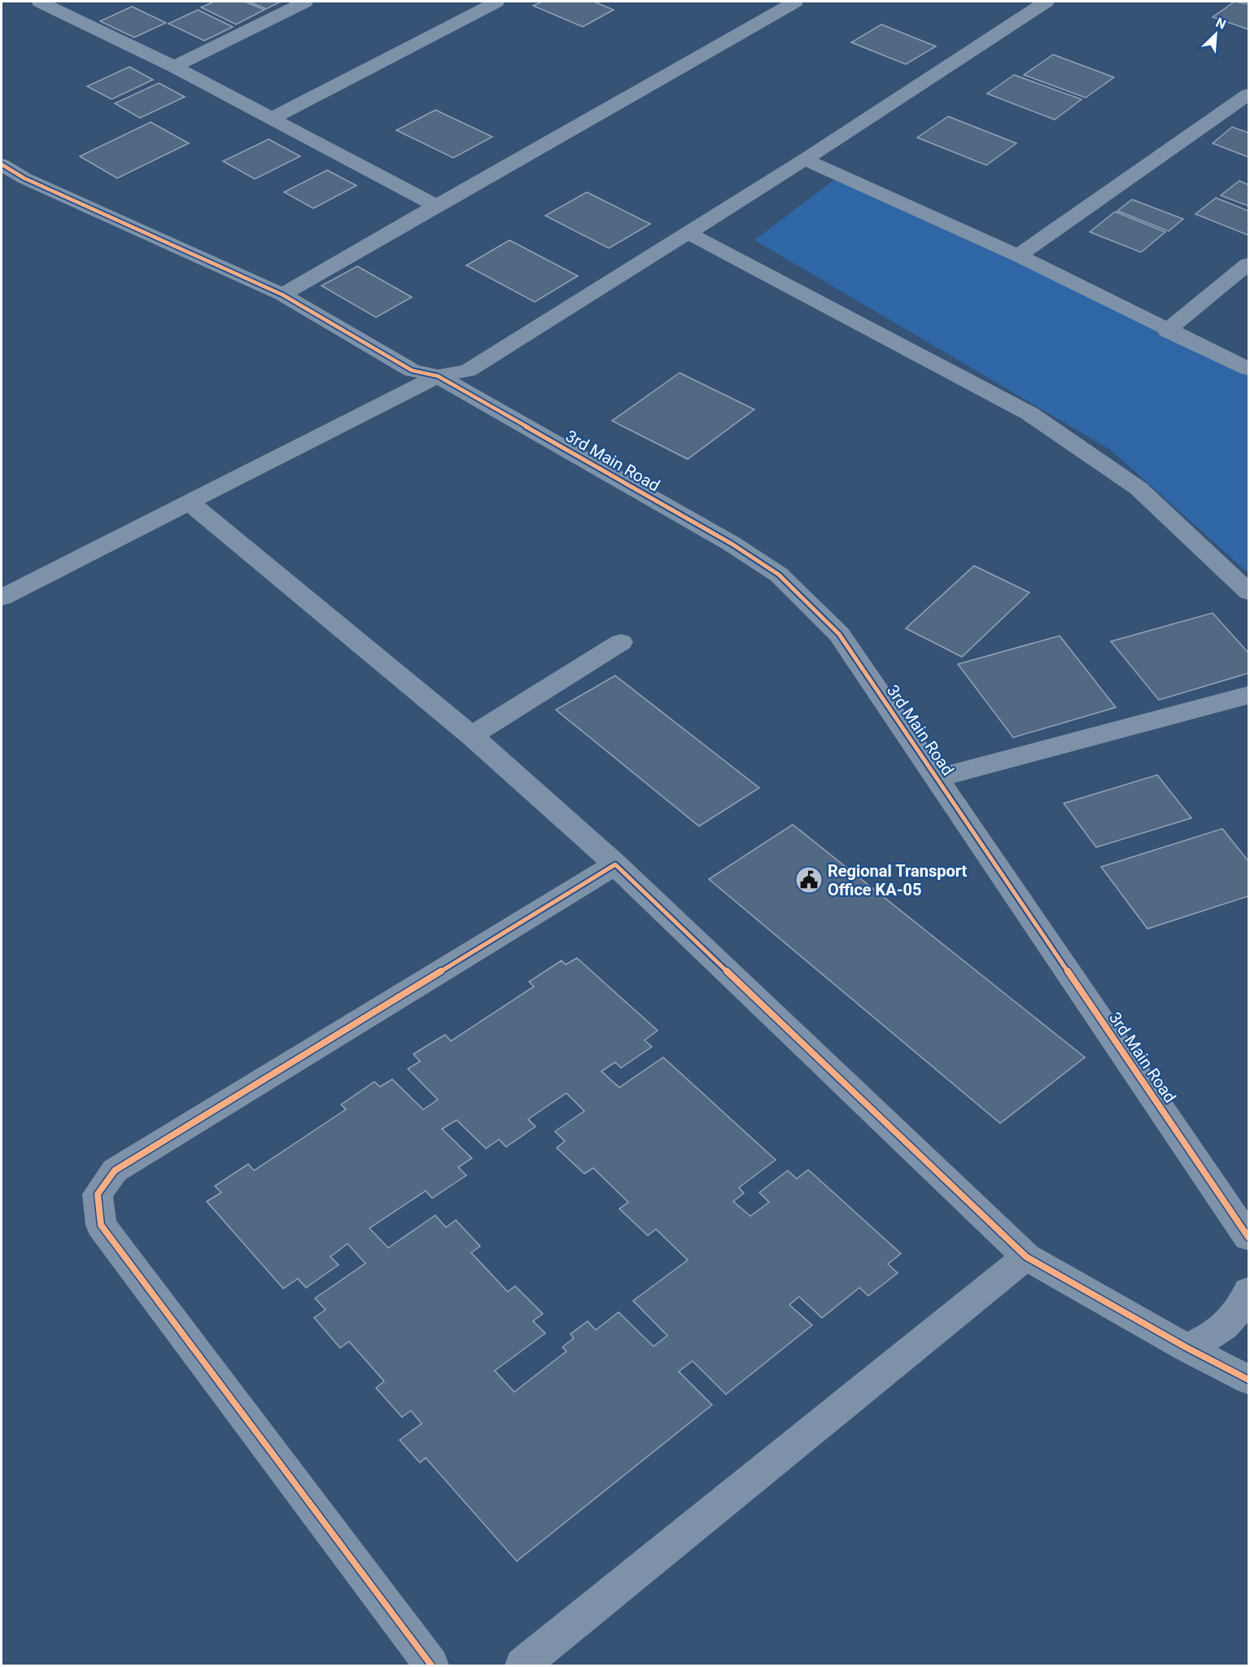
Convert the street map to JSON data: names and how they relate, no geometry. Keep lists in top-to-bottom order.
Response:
{
  "streets": {
    "street": ["3rd Main Road"]
  },
  "places": {
    "public building": ["Regional Transport Office KA-05"]
  },
  "north": "top right"
}
